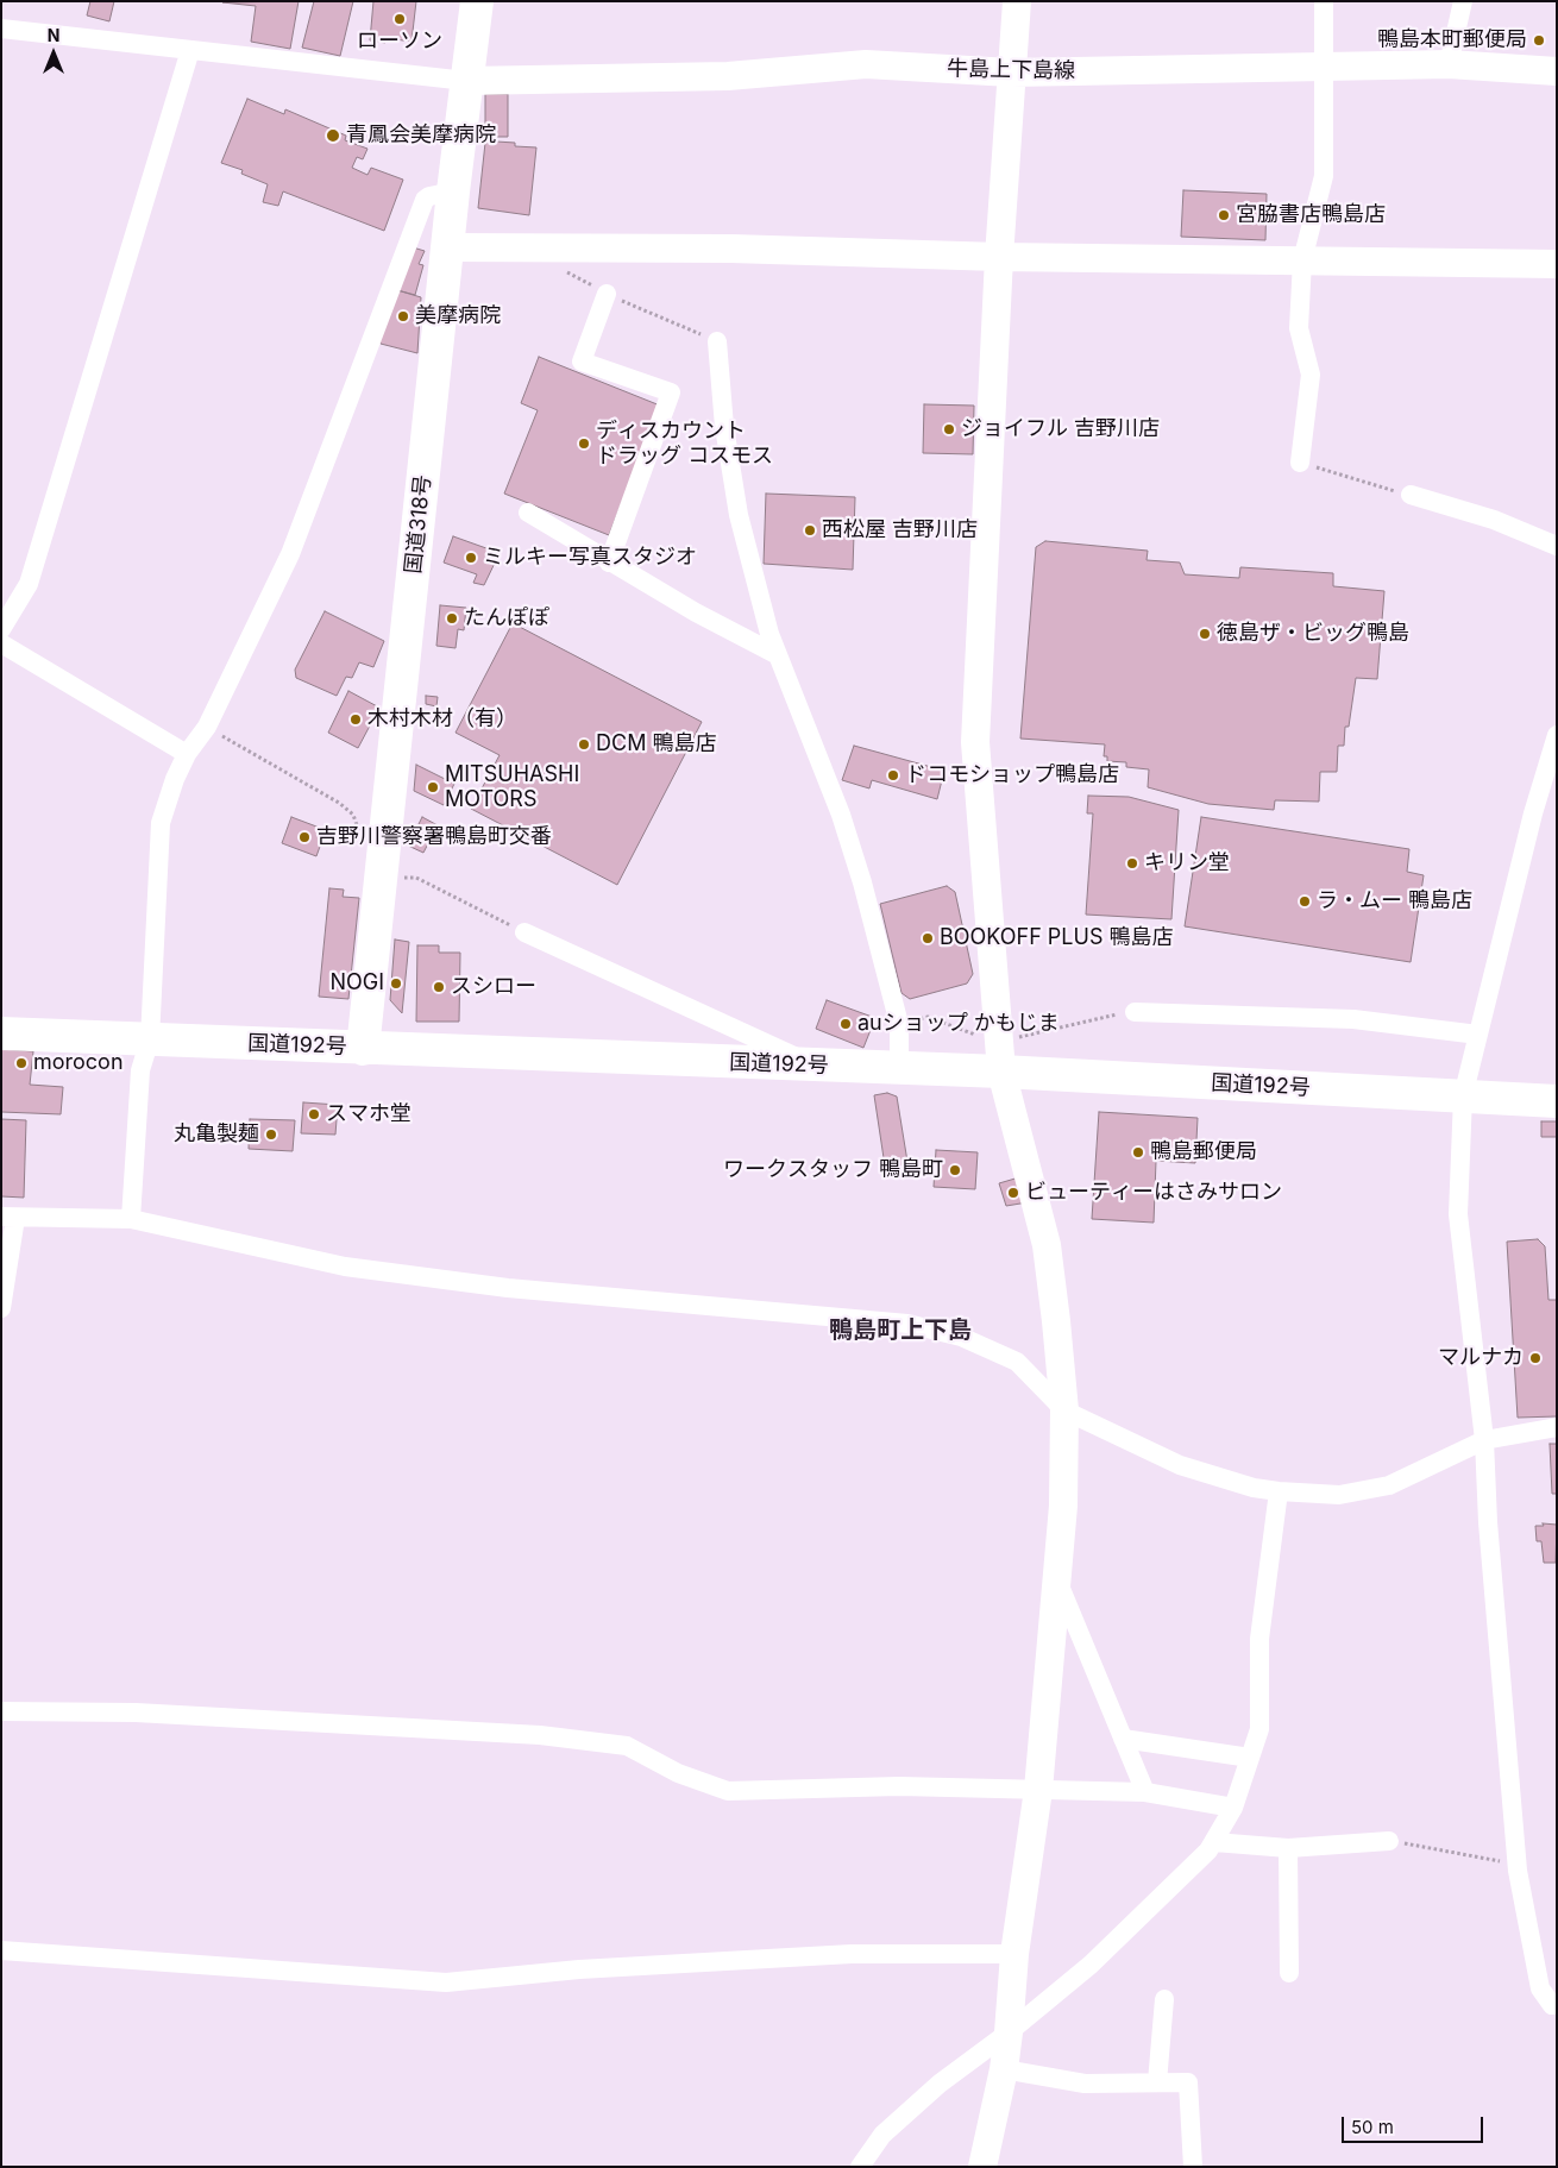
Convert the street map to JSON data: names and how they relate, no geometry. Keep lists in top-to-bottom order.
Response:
{
  "streets": {
    "highway": ["国道318号", "国道192号"],
    "street": ["牛島上下島線"]
  },
  "crossings": [
    ["牛島上下島線", "国道318号"],
    ["国道318号", "国道192号"]
  ],
  "districts": ["鴨島町上下島"],
  "places": [
    "ローソン",
    "鴨島本町郵便局",
    "青鳳会美摩病院",
    "宮脇書店鴨島店",
    "美摩病院",
    "ジョイフル 吉野川店",
    "ディスカウント ドラッグ コスモス",
    "西松屋 吉野川店",
    "ミルキー写真スタジオ",
    "たんぽぽ",
    "徳島ザ・ビッグ鴨島",
    "木村木材（有）",
    "DCM 鴨島店",
    "ドコモショップ鴨島店",
    "MITSUHASHI MOTORS",
    "吉野川警察署鴨島町交番",
    "キリン堂",
    "ラ・ムー 鴨島店",
    "BOOKOFF PLUS 鴨島店",
    "NOGI",
    "スシロー",
    "auショップ かもじま",
    "morocon",
    "スマホ堂",
    "丸亀製麺",
    "鴨島郵便局",
    "ワークスタッフ 鴨島町",
    "ビューティーはさみサロン",
    "マルナカ"
  ],
  "scale_bar": "50 m",
  "north": "top"
}
